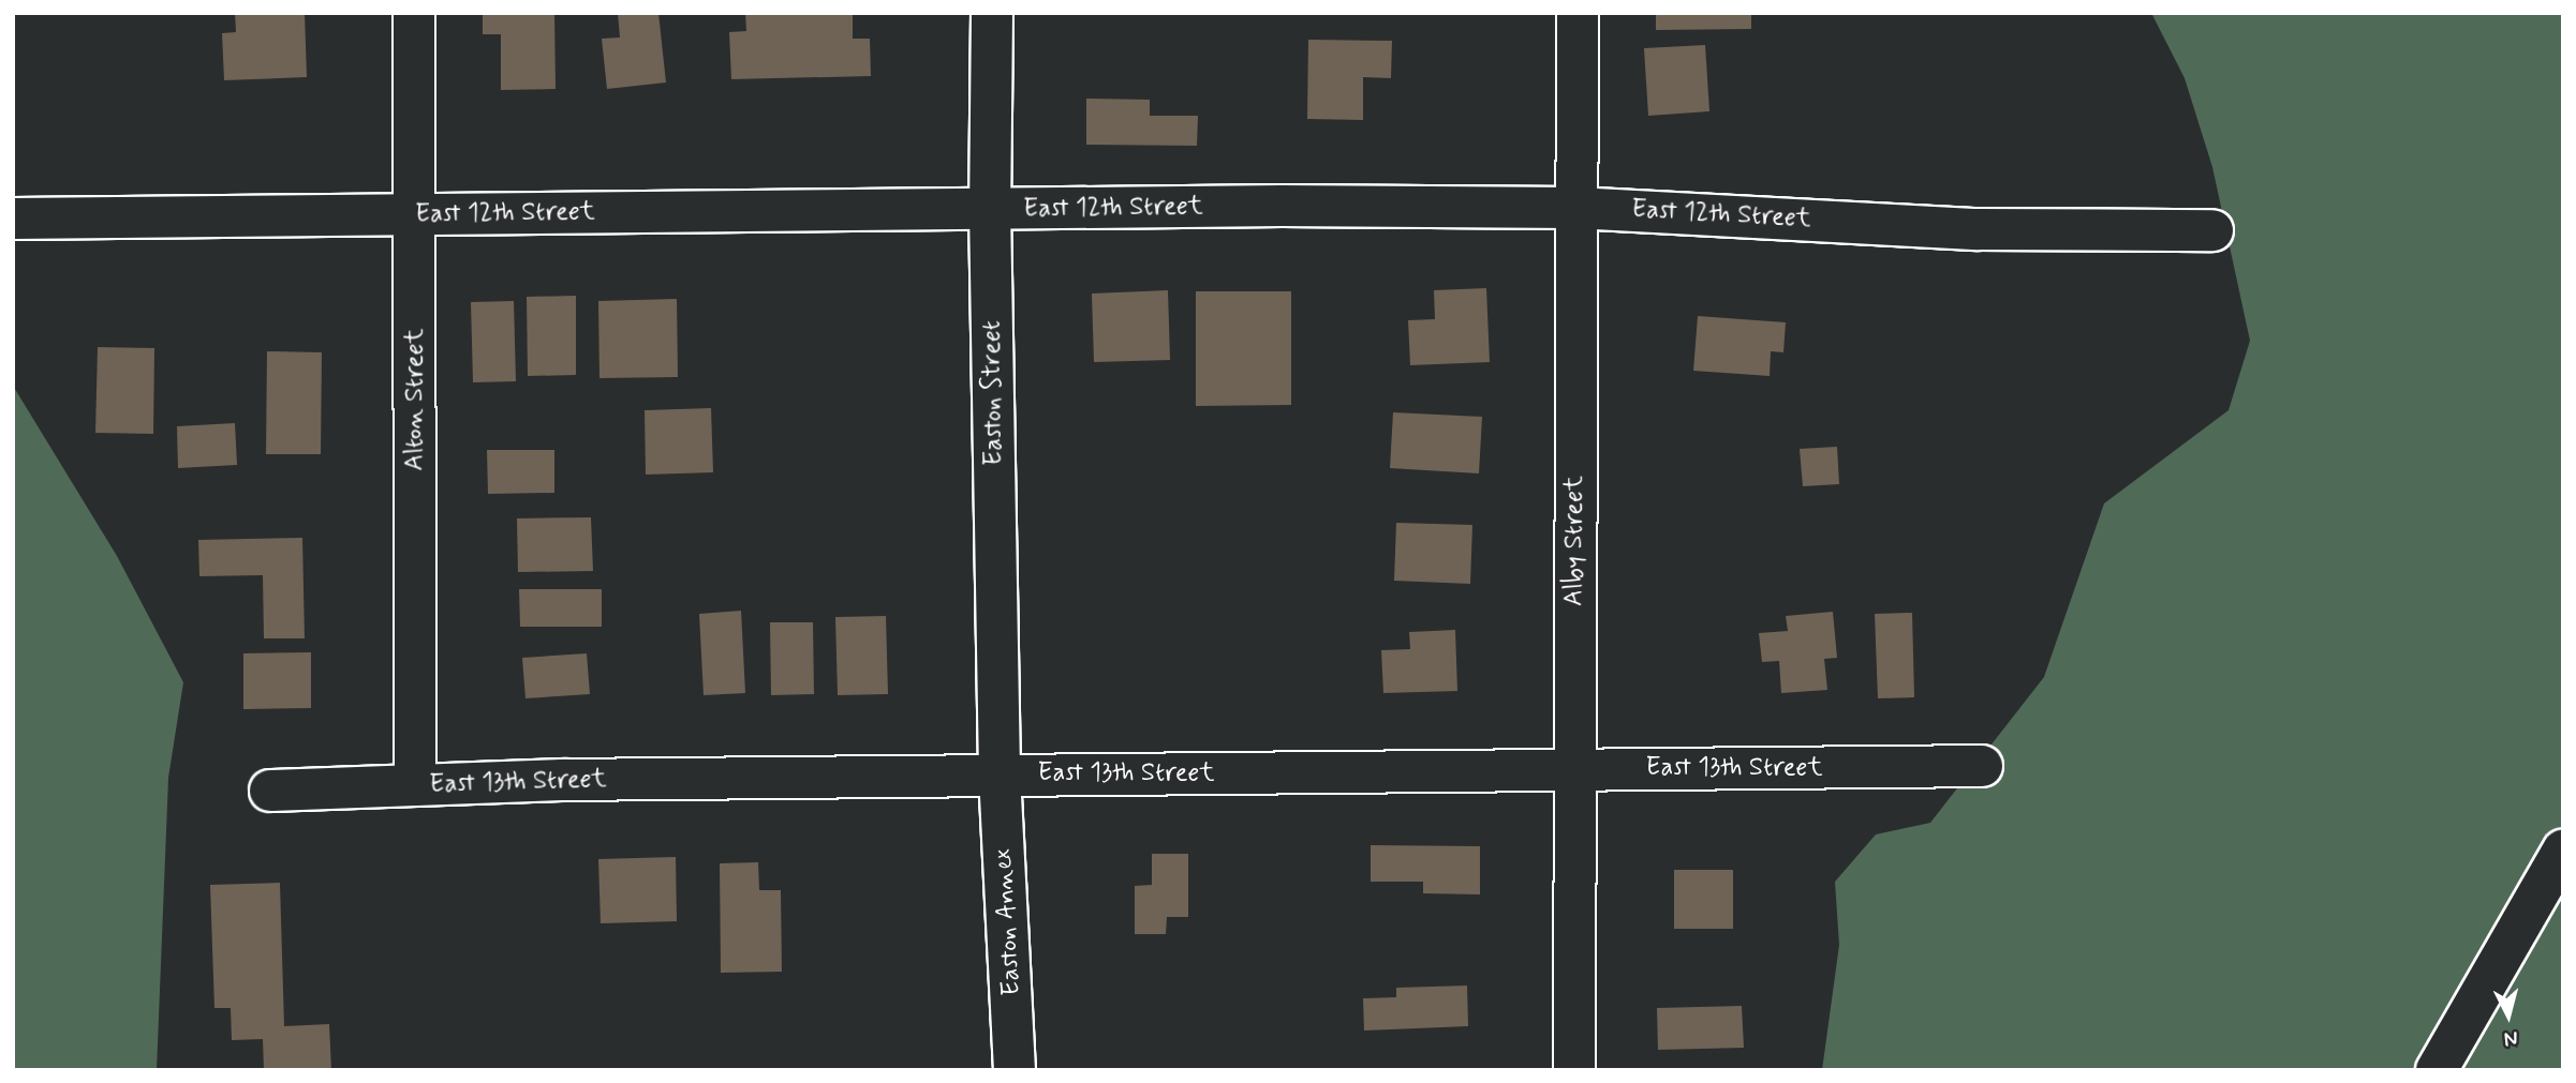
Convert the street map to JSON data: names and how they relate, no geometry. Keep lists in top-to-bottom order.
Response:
{
  "streets": {
    "main road": [
      "East 12th Street",
      "Easton Street",
      "Alton Street",
      "Alby Street",
      "East 13th Street",
      "Easton Annex"
    ]
  },
  "crossings": [
    ["East 12th Street", "Easton Street"],
    ["East 12th Street", "Alton Street"],
    ["East 12th Street", "Alby Street"],
    ["Easton Street", "East 13th Street"],
    ["Easton Street", "Easton Annex"],
    ["Alton Street", "East 13th Street"],
    ["Alby Street", "East 13th Street"],
    ["East 13th Street", "Easton Annex"]
  ],
  "north": "bottom"
}
